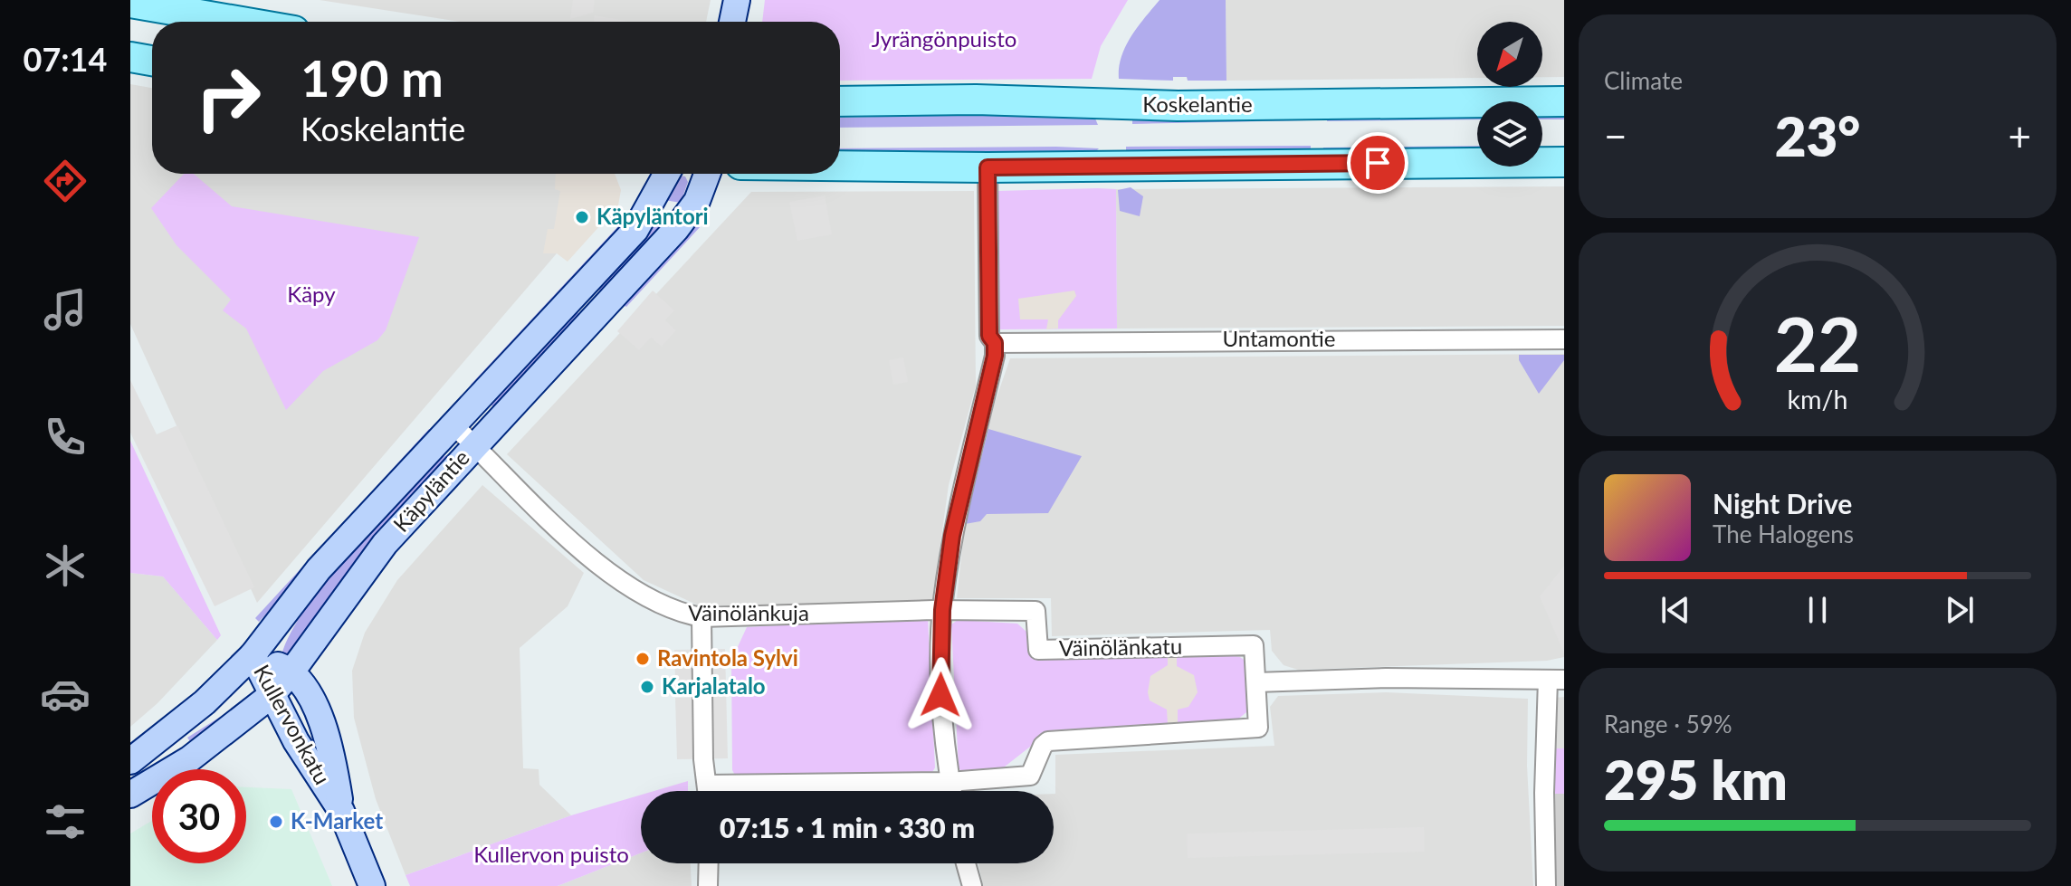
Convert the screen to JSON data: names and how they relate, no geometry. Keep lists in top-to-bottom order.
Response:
{
  "streets": {
    "main road": ["Koskelantie", "Käpyläntie", "Kullervonkatu"],
    "street": ["Untamontie", "Väinölänkuja", "Väinölänkatu"]
  },
  "crossings": [
    ["Käpyläntie", "Väinölänkuja"],
    ["Käpyläntie", "Kullervonkatu"],
    ["Väinölänkuja", "Väinölänkatu"]
  ],
  "parks": ["Jyrängönpuisto", "Käpy", "Kullervon puisto"],
  "places": [
    "Käpyläntori",
    "Ravintola Sylvi",
    "Karjalatalo",
    "K-Market"
  ],
  "north": "bottom left",
  "page": {
    "tabs": "07:14",
    "tile": [
      "Climate",
      ["Range · 59%", "295 km"]
    ],
    "turn": ["190 m", "Koskelantie"],
    "heat": ["−", "23°", "+"],
    "song": ["Night Drive", "The Halogens"],
    "limit": "30",
    "trip": "07:15 · 1 min · 330 m",
    "gauge": ["22", "km/h"]
  }
}
